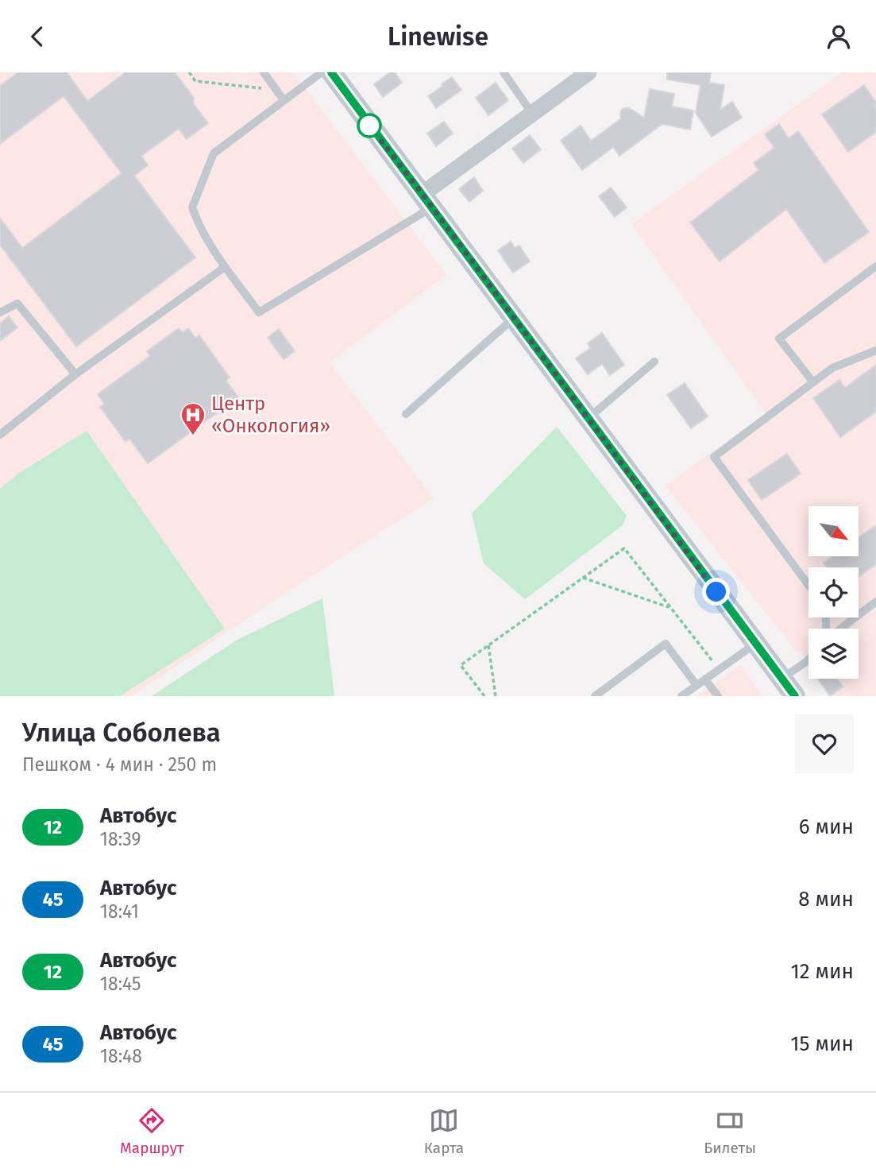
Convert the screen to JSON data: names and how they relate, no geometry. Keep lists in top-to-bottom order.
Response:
{
  "places": {
    "hospital": ["Центр «Онкология»"]
  },
  "lines": ["bus line 12"],
  "north": "bottom right",
  "page": {
    "header": "Linewise",
    "heading": ["Улица Соболева", "Пешком · 4 мин · 250 m"],
    "list": [
      {
        "mark": "12",
        "name": "Автобус",
        "note": "18:39",
        "value": "6 мин"
      },
      {
        "mark": "45",
        "name": "Автобус",
        "note": "18:41",
        "value": "8 мин"
      },
      {
        "mark": "12",
        "name": "Автобус",
        "note": "18:45",
        "value": "12 мин"
      },
      {
        "mark": "45",
        "name": "Автобус",
        "note": "18:48",
        "value": "15 мин"
      }
    ],
    "tabs": ["Маршрут", "Карта", "Билеты"]
  }
}
